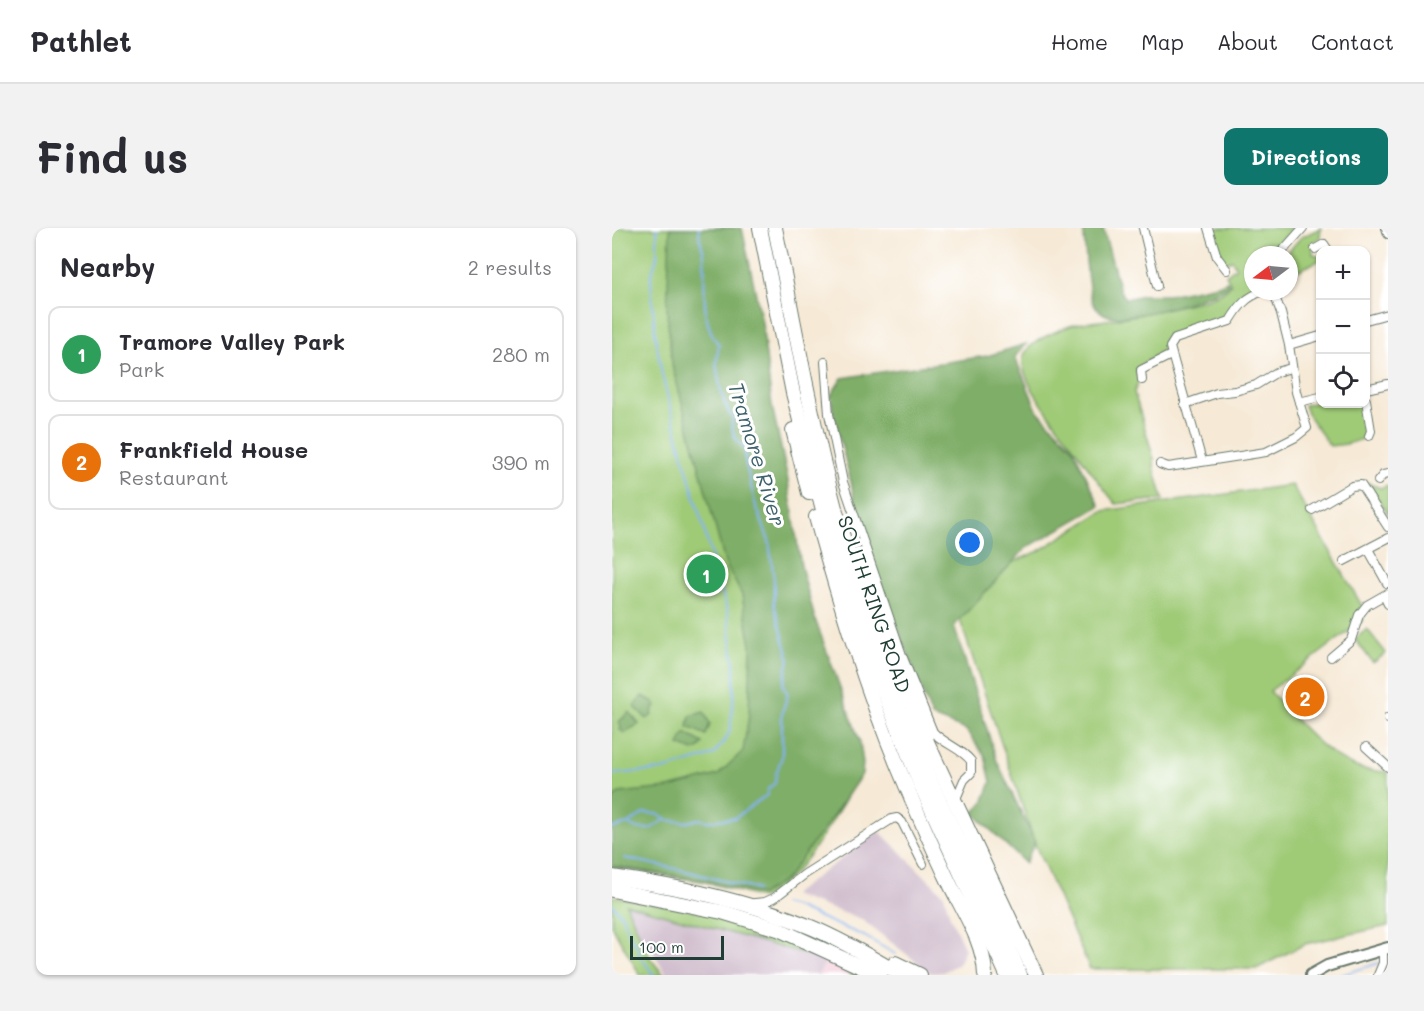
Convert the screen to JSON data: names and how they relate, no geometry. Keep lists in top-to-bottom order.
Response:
{
  "streets": {
    "highway": ["SOUTH RING ROAD"]
  },
  "water": ["Tramore River"],
  "scale_bar": "100 m",
  "north": "left",
  "page": {
    "header": "Pathlet",
    "nav": [
      "Home",
      "Map",
      "About",
      "Contact"
    ],
    "buttons": "Directions",
    "title": "Find us",
    "heading": ["Nearby", "2 results"],
    "map_buttons": ["+", "−"],
    "list": [
      {
        "mark": "1",
        "name": "Tramore Valley Park",
        "note": "Park",
        "value": "280 m"
      },
      {
        "mark": "2",
        "name": "Frankfield House",
        "note": "Restaurant",
        "value": "390 m"
      }
    ],
    "pins": ["1", "2"],
    "scale": "100 m"
  }
}
